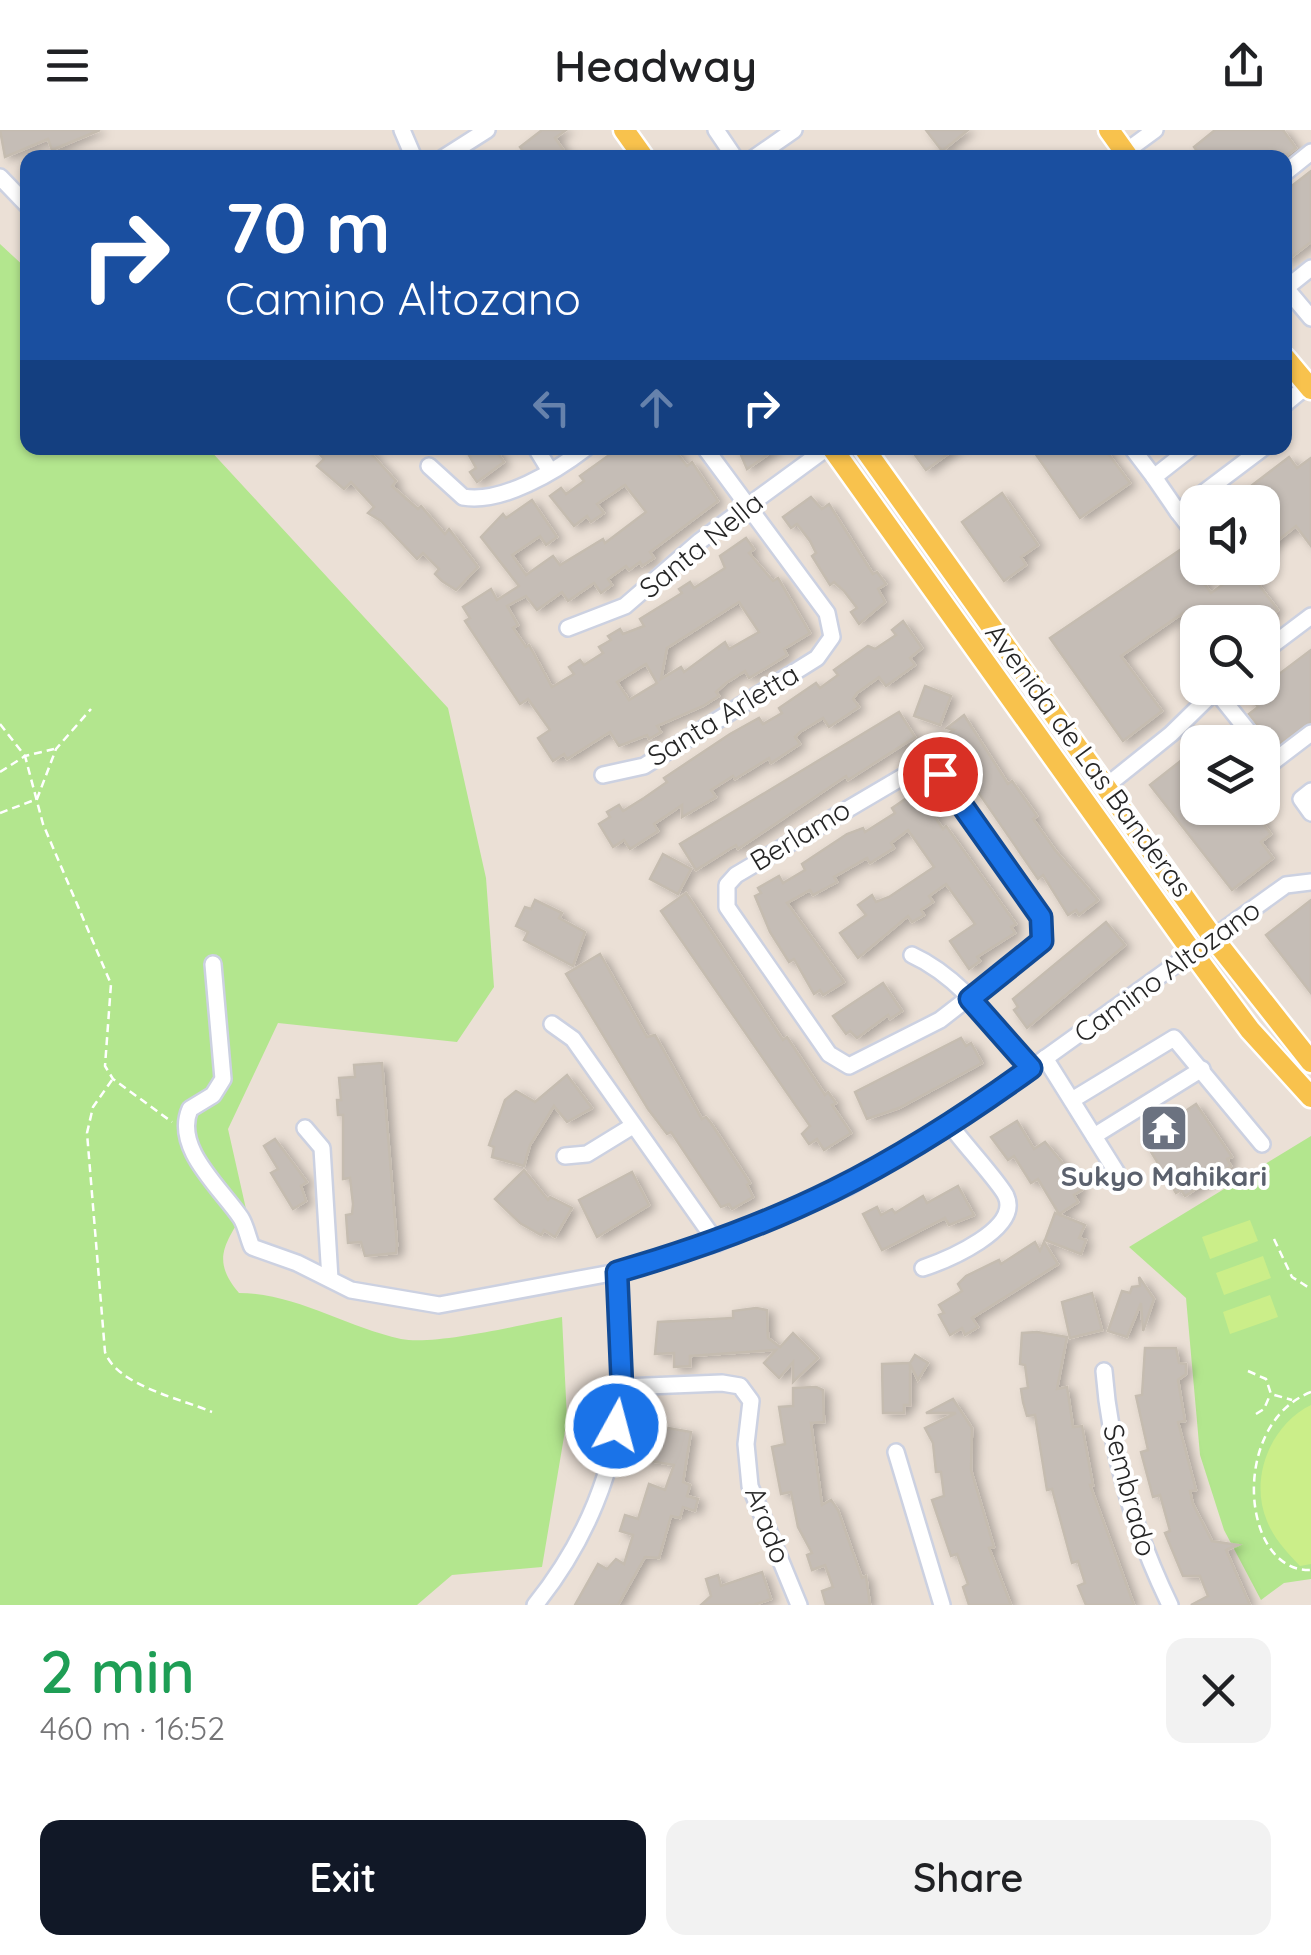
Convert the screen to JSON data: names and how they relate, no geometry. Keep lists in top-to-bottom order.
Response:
{
  "streets": {
    "main road": ["Avenida de Las Banderas"],
    "street": [
      "Santa Nella",
      "Santa Arletta",
      "Berlamo",
      "Camino Altozano",
      "Sembrado",
      "Arado"
    ]
  },
  "crossings": [
    ["Santa Nella", "Santa Arletta"],
    ["Avenida de Las Banderas", "Camino Altozano"]
  ],
  "places": {
    "temple": ["Sukyo Mahikari"]
  },
  "page": {
    "header": "Headway",
    "turn": ["70 m", "Camino Altozano"],
    "heading": ["2 min", "460 m · 16:52"],
    "buttons": ["Exit", "Share"]
  }
}
